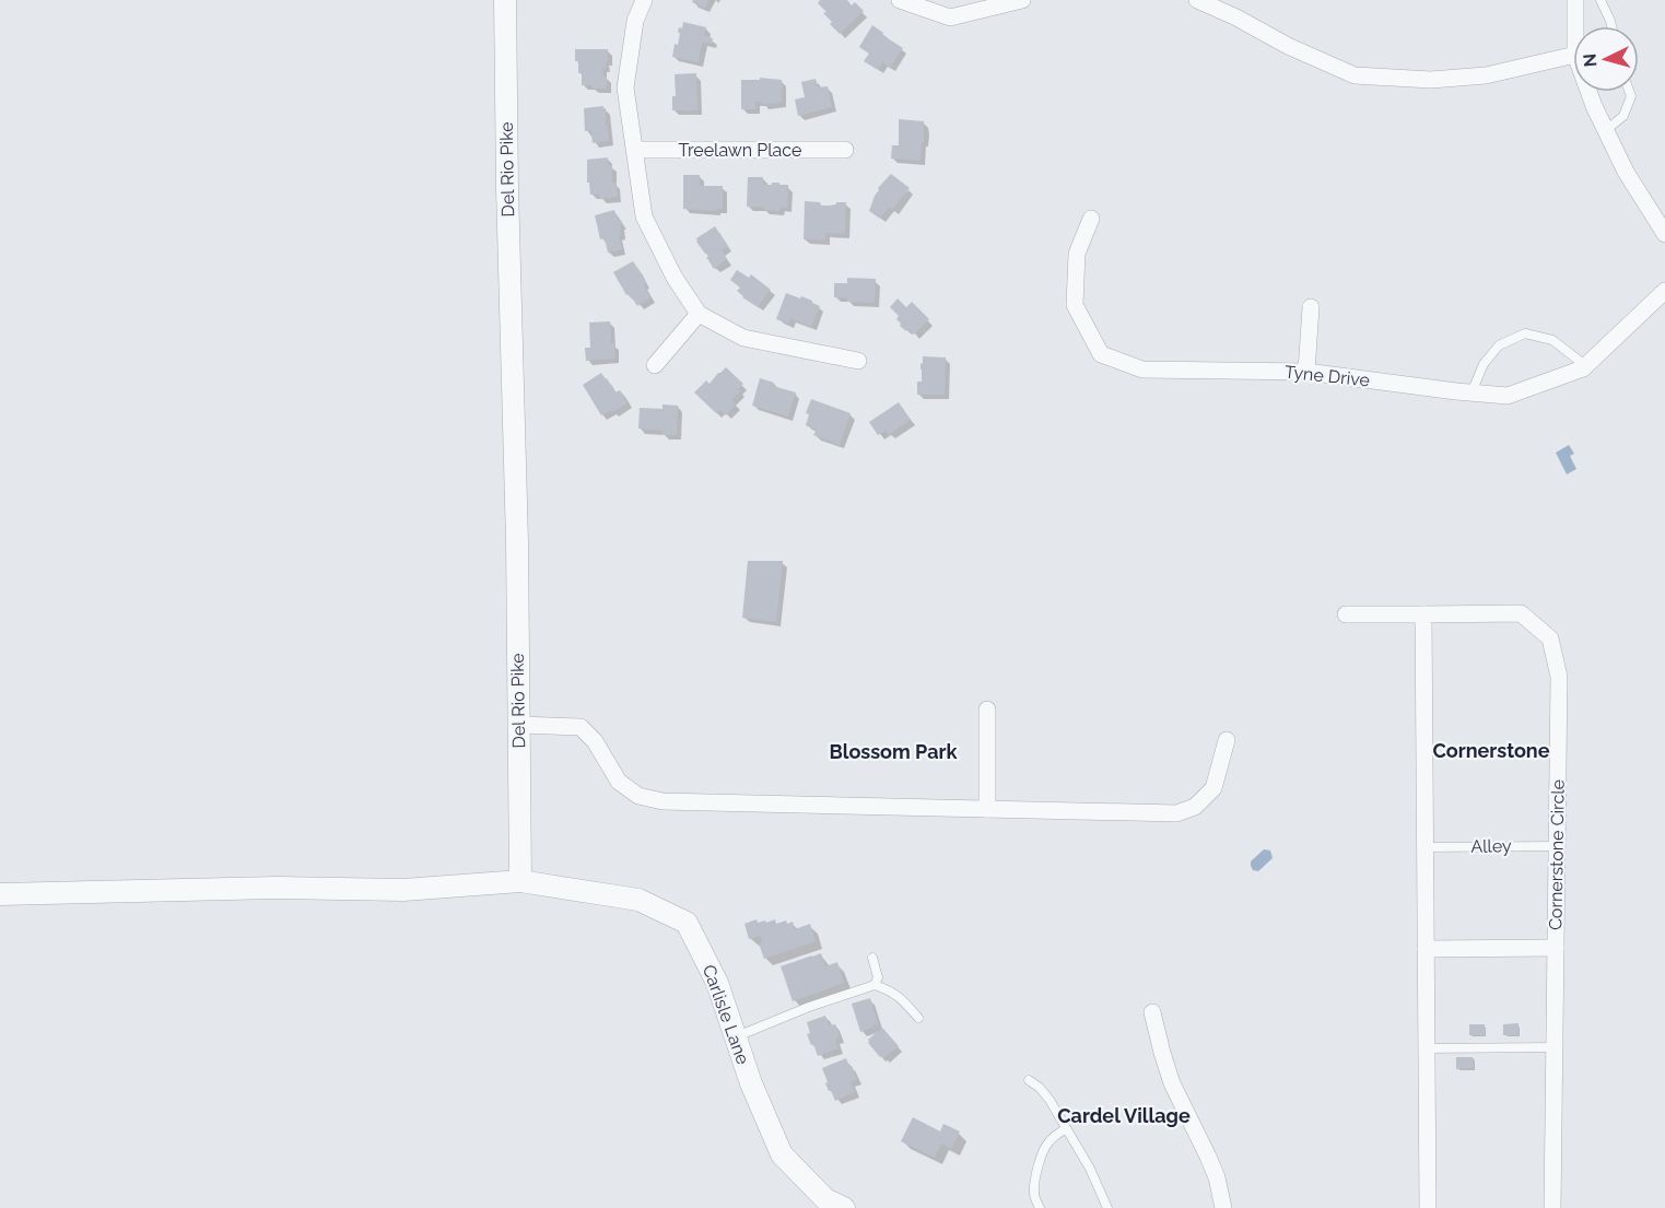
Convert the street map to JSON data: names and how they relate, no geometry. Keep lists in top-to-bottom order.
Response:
{
  "streets": {
    "street": [
      "Treelawn Place",
      "Del Rio Pike",
      "Tyne Drive",
      "Cornerstone Circle",
      "Carlisle Lane"
    ],
    "lane": ["Alley"]
  },
  "crossings": [
    ["Del Rio Pike", "Carlisle Lane"],
    ["Alley", "Cornerstone Circle"]
  ],
  "districts": ["Cornerstone", "Blossom Park", "Cardel Village"],
  "north": "left"
}
